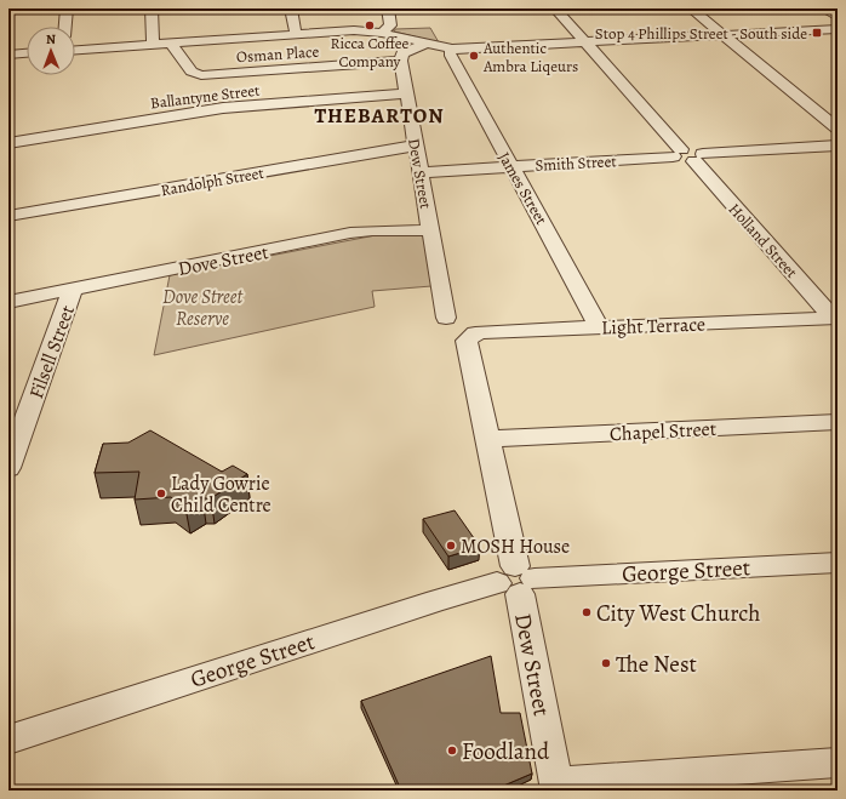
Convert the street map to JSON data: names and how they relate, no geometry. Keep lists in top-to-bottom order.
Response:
{
  "streets": {
    "street": [
      "Osman Place",
      "Ballantyne Street",
      "Smith Street",
      "Dew Street",
      "Randolph Street",
      "James Street",
      "Holland Street",
      "Dove Street",
      "Light Terrace",
      "Filsell Street",
      "Chapel Street",
      "George Street"
    ]
  },
  "crossings": [
    ["Osman Place", "Dew Street"],
    ["Ballantyne Street", "Dew Street"],
    ["Smith Street", "Dew Street"],
    ["Smith Street", "James Street"],
    ["Smith Street", "Holland Street"],
    ["Dew Street", "Randolph Street"],
    ["Dew Street", "Dove Street"],
    ["Dew Street", "Light Terrace"],
    ["Dew Street", "Chapel Street"],
    ["Dew Street", "George Street"],
    ["James Street", "Light Terrace"],
    ["Holland Street", "Light Terrace"],
    ["Dove Street", "Filsell Street"]
  ],
  "districts": ["THEBARTON"],
  "parks": ["Dove Street Reserve"],
  "places": {
    "other": [
      "Ricca Coffee Company",
      "Authentic Ambra Liqeurs",
      "Lady Gowrie Child Centre",
      "MOSH House",
      "City West Church",
      "The Nest",
      "Foodland"
    ],
    "transit": ["Stop 4 Phillips Street - South side"]
  },
  "north": "top"
}
